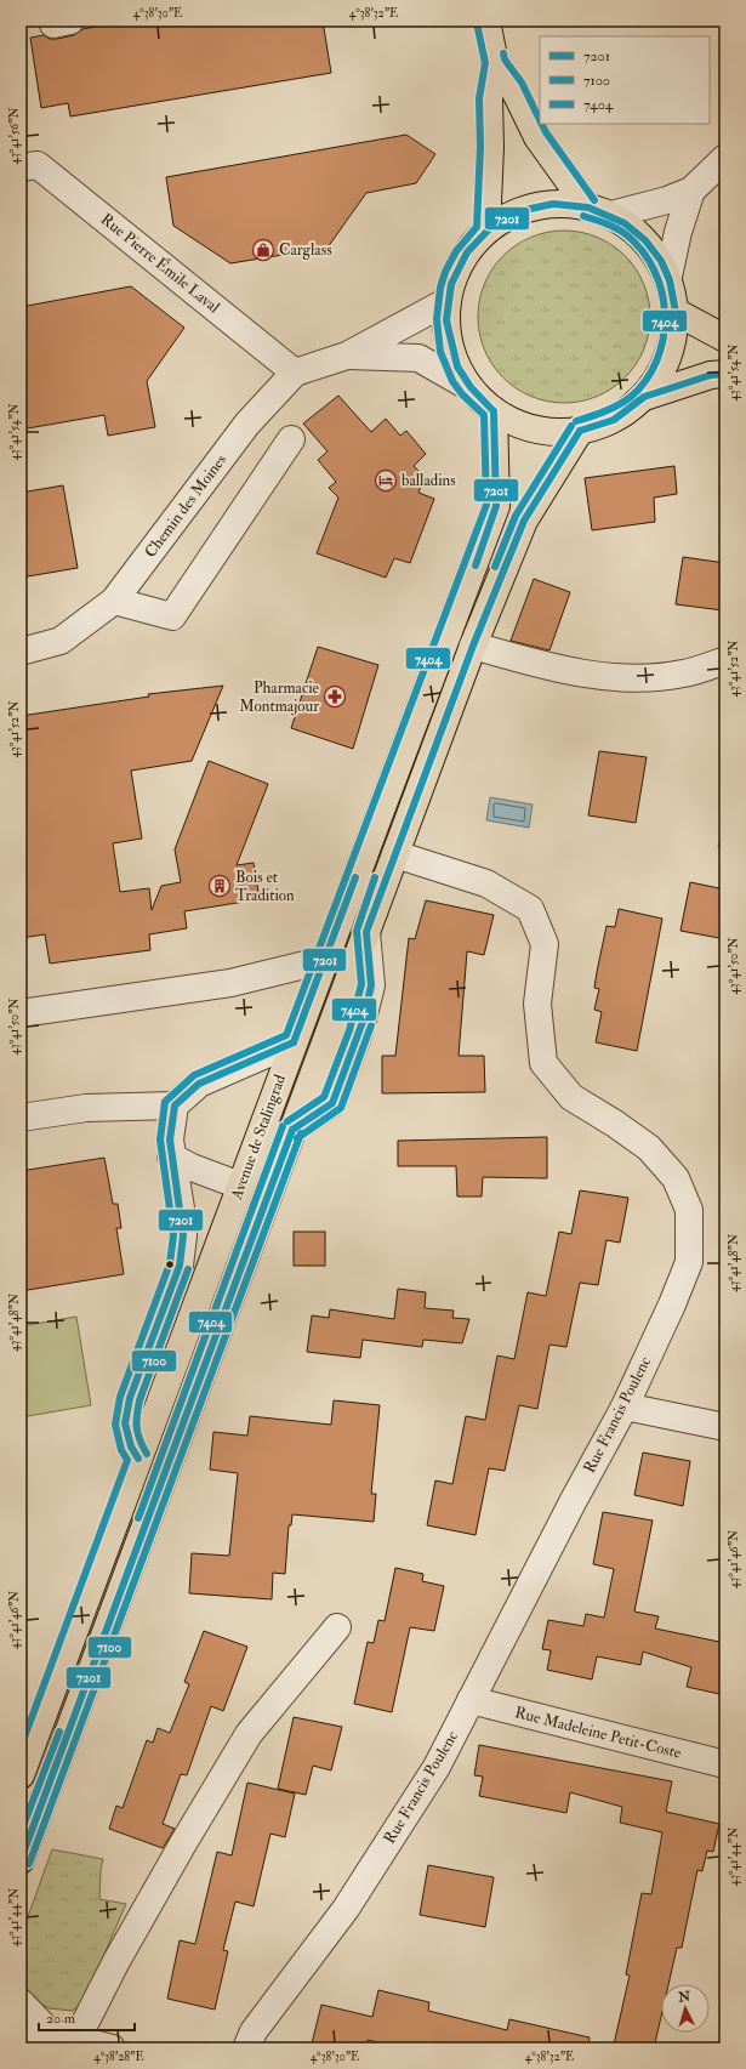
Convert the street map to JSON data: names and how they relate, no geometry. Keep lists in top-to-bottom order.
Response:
{
  "streets": {
    "main road": ["Avenue de Stalingrad"],
    "street": [
      "Rue Pierre Émile Laval",
      "Chemin des Moines",
      "Rue Francis Poulenc",
      "Rue Madeleine Petit-Coste"
    ]
  },
  "crossings": [
    ["Rue Pierre Émile Laval", "Chemin des Moines"],
    ["Avenue de Stalingrad", "Rue Francis Poulenc"],
    ["Rue Francis Poulenc", "Rue Madeleine Petit-Coste"]
  ],
  "places": {
    "shop": ["Carglass"],
    "hotel": ["balladins"],
    "pharmacy": ["Pharmacie Montmajour"],
    "building": ["Bois et Tradition"]
  },
  "lines": ["transit line 7404", "transit line 7201", "transit line 7100"],
  "legend": ["7201", "7100", "7404"],
  "scale_bar": "20 m",
  "north": "top",
  "coordinates": [
    "4°38'30\"E",
    "4°38'32\"E",
    "43°41'56\"N",
    "43°41'54\"N",
    "43°41'52\"N",
    "43°41'50\"N",
    "43°41'48\"N",
    "43°41'46\"N",
    "43°41'44\"N",
    "4°38'28\"E"
  ]
}
